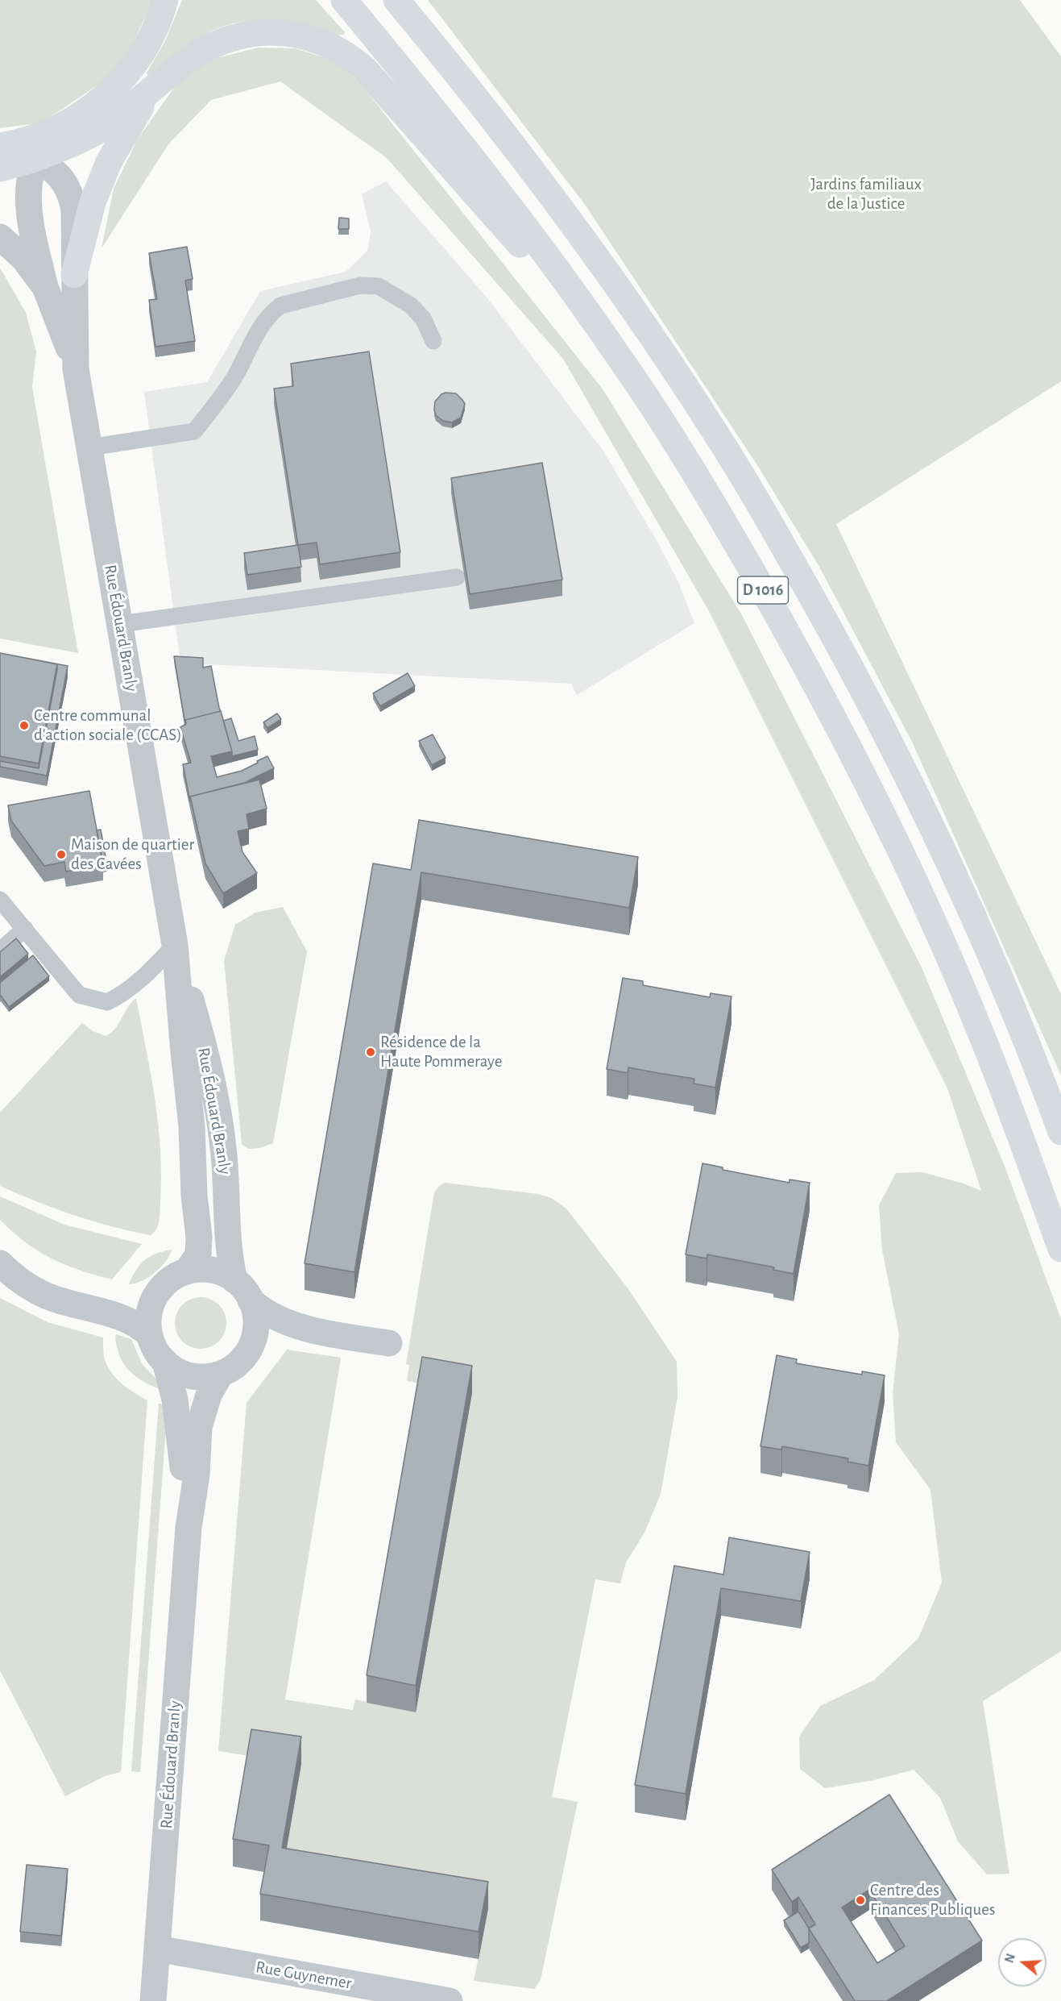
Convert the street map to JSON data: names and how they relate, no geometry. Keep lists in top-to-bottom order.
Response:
{
  "streets": {
    "main road": ["D 1016"],
    "street": ["Rue Édouard Branly", "Rue Guynemer"]
  },
  "crossings": [
    ["Rue Édouard Branly", "Rue Guynemer"]
  ],
  "parks": ["Jardins familiaux de la Justice"],
  "places": [
    "Centre communal d'action sociale (CCAS)",
    "Maison de quartier des Cavées",
    "Résidence de la Haute Pommeraye",
    "Centre des Finances Publiques"
  ],
  "north": "left"
}
